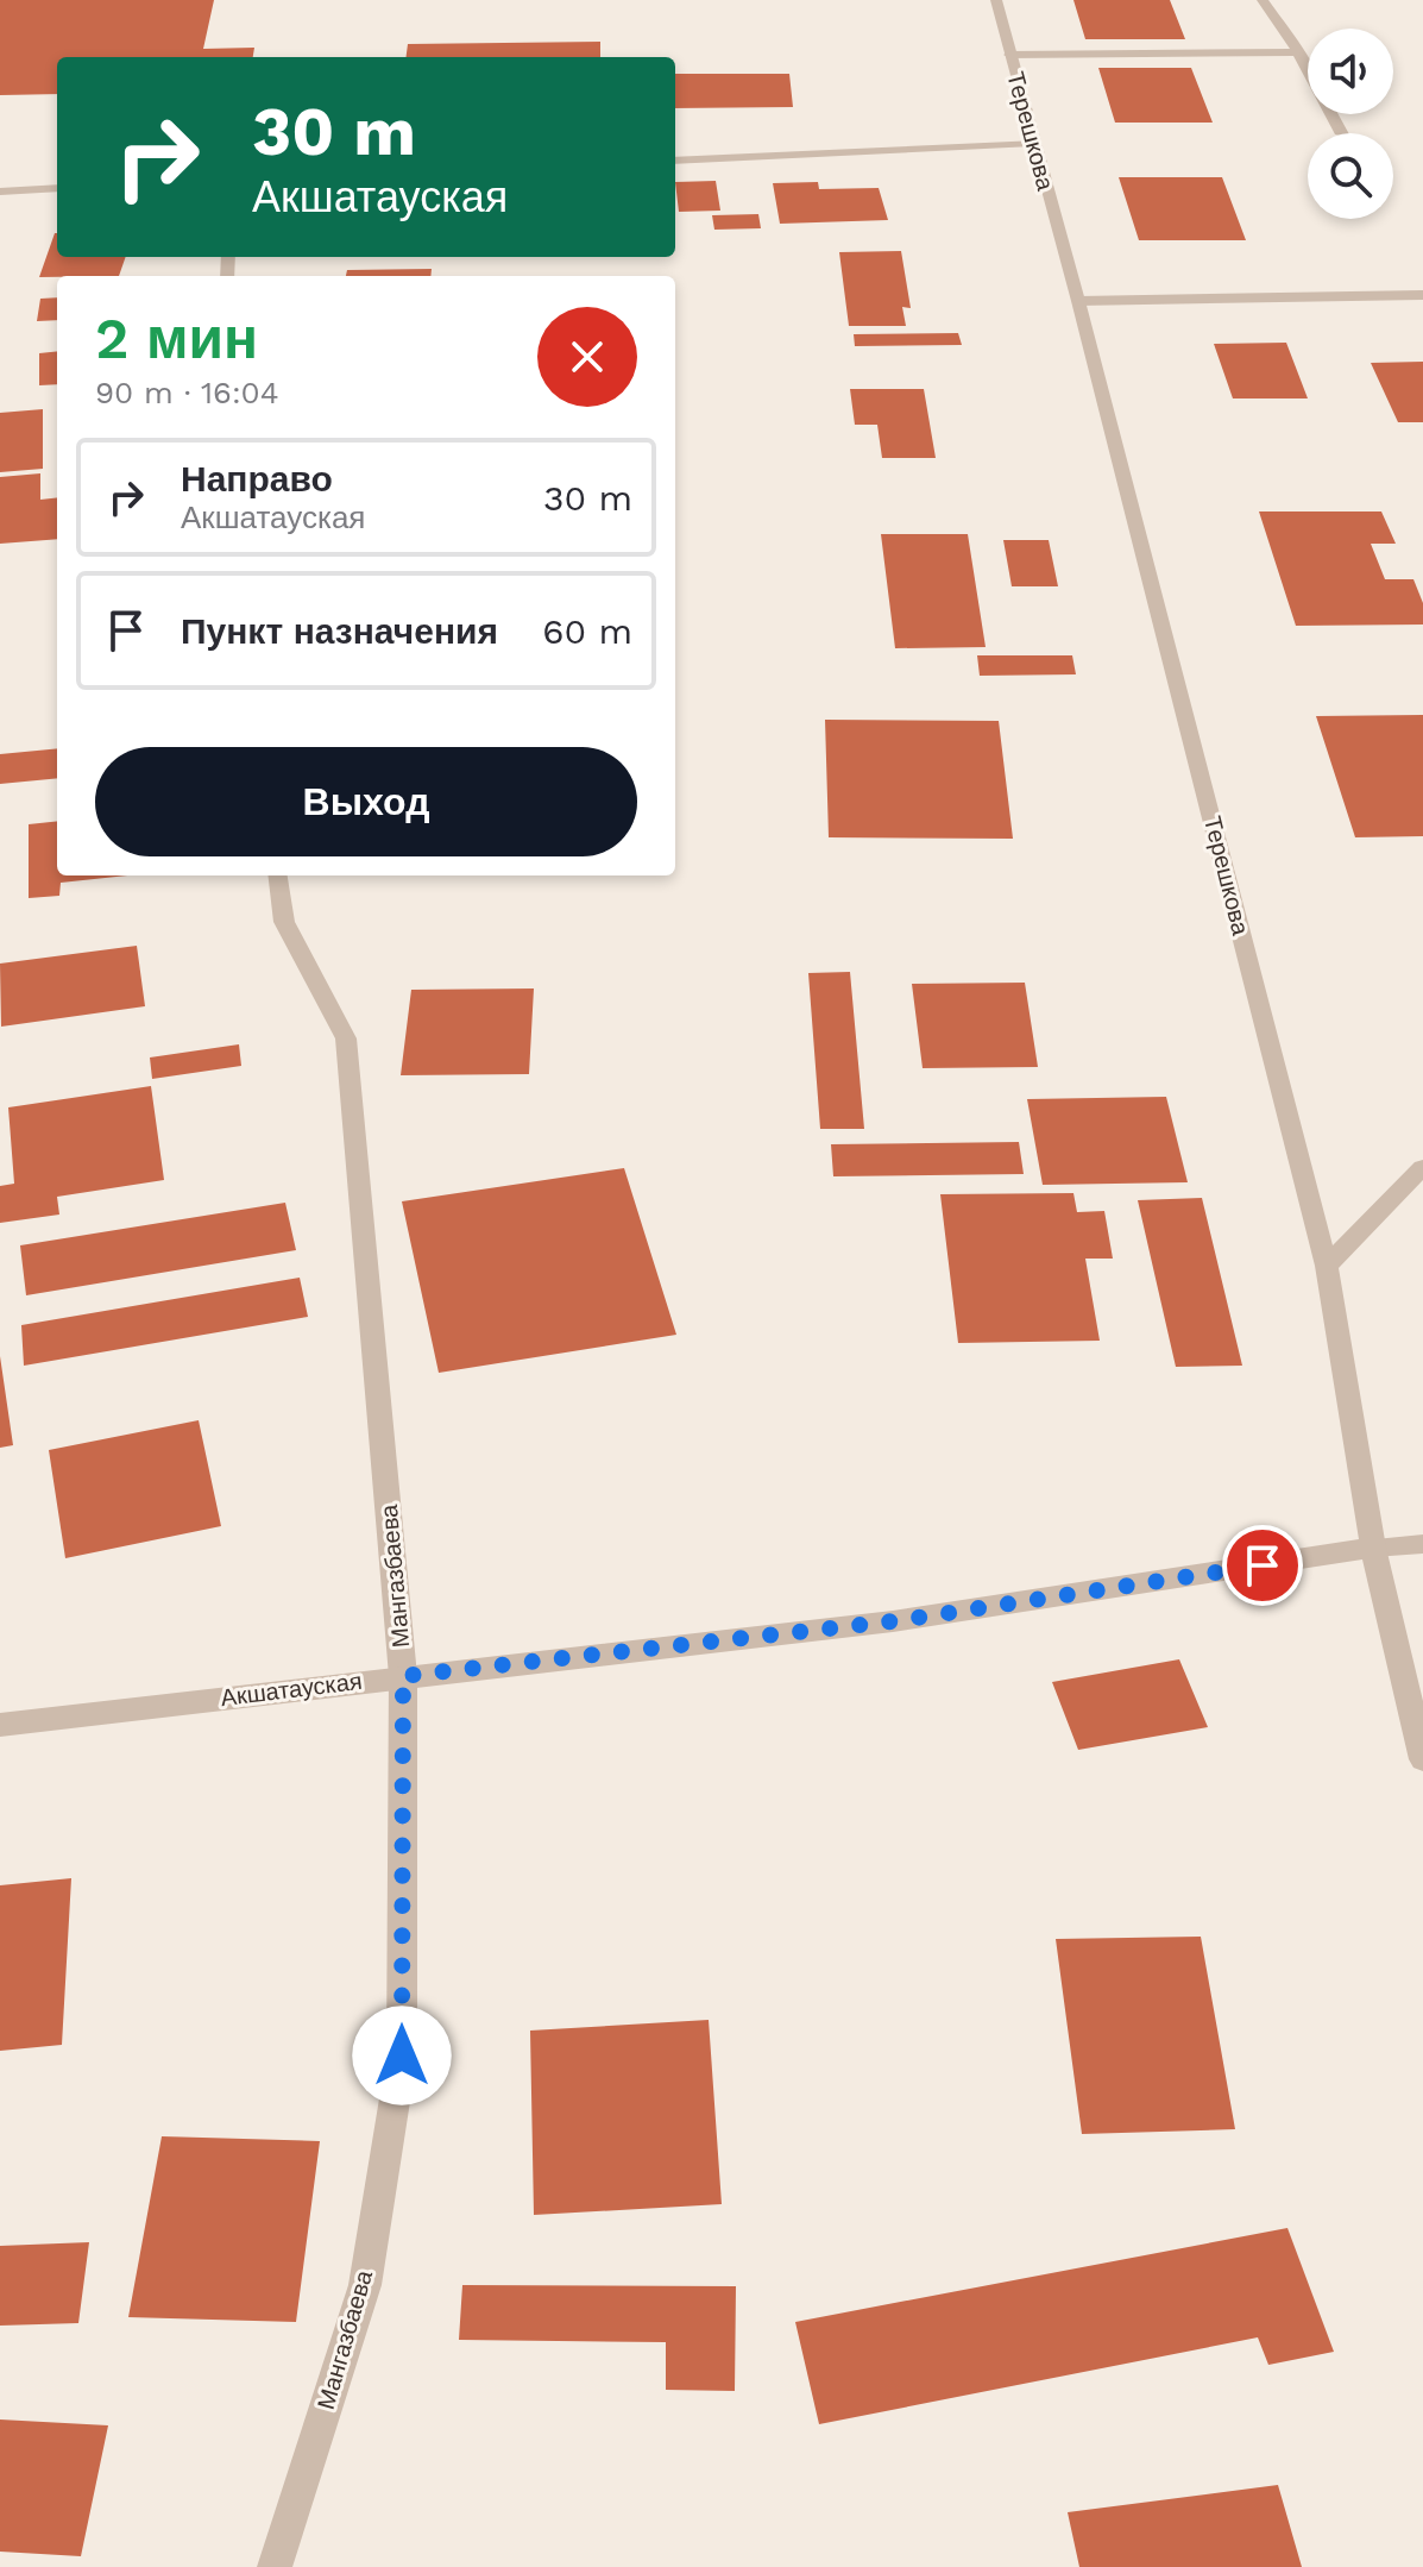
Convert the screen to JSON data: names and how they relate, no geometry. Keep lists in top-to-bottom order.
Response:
{
  "streets": {
    "street": ["Терешкова", "Мангазбаева", "Акшатауская"]
  },
  "crossings": [
    ["Терешкова", "Акшатауская"],
    ["Мангазбаева", "Акшатауская"]
  ],
  "page": {
    "turn": ["30 m", "Акшатауская"],
    "heading": ["2 мин", "90 m · 16:04"],
    "list": [
      {
        "name": "Направо",
        "note": "Акшатауская",
        "value": "30 m"
      },
      {
        "name": "Пункт назначения",
        "value": "60 m"
      }
    ],
    "buttons": "Выход"
  }
}
